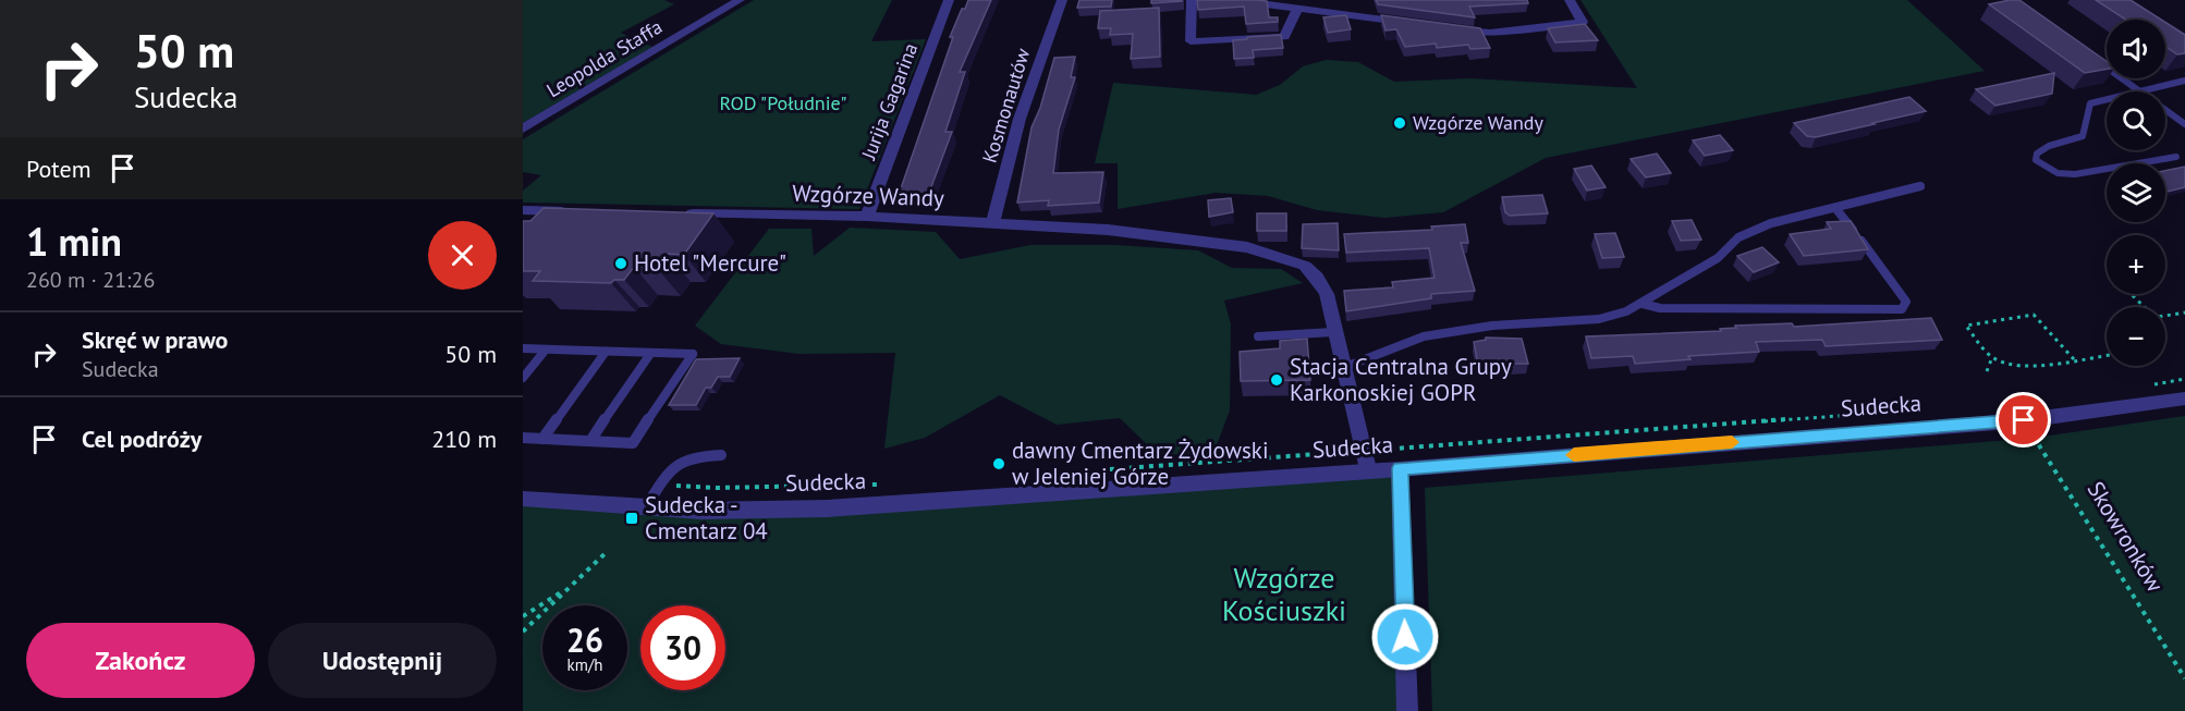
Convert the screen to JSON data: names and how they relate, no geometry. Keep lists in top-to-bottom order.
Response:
{
  "streets": {
    "street": [
      "Leopolda Staffa",
      "Jurija Gagarina",
      "Kosmonautów",
      "Wzgórze Wandy",
      "Sudecka"
    ],
    "path": ["Skowronków"]
  },
  "crossings": [
    ["Jurija Gagarina", "Wzgórze Wandy"],
    ["Kosmonautów", "Wzgórze Wandy"],
    ["Wzgórze Wandy", "Sudecka"],
    ["Sudecka", "Skowronków"]
  ],
  "parks": ["ROD \"Południe\"", "Wzgórze Kościuszki"],
  "places": {
    "other": [
      "Wzgórze Wandy",
      "Hotel \"Mercure\"",
      "Stacja Centralna Grupy Karkonoskiej GOPR",
      "dawny Cmentarz Żydowski w Jeleniej Górze"
    ],
    "transit": ["Sudecka - Cmentarz 04"]
  },
  "page": {
    "turn": ["50 m", "Sudecka"],
    "map_buttons": ["+", "−"],
    "then": "Potem",
    "heading": ["1 min", "260 m · 21:26"],
    "list": [
      {
        "name": "Skręć w prawo",
        "note": "Sudecka",
        "value": "50 m"
      },
      {
        "name": "Cel podróży",
        "value": "210 m"
      }
    ],
    "speed": "26 km/h",
    "limit": "30",
    "buttons": ["Zakończ", "Udostępnij"]
  }
}
